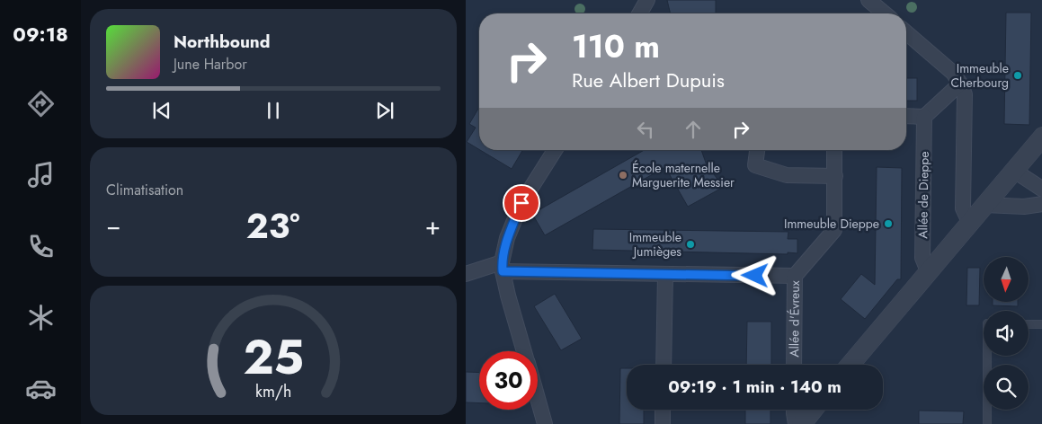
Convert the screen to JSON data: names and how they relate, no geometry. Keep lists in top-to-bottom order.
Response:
{
  "streets": {
    "street": ["Allée de Dieppe", "Allée d'Évreux"]
  },
  "places": [
    "Immeuble Cherbourg",
    "École maternelle Marguerite Messier",
    "Immeuble Dieppe",
    "Immeuble Jumièges"
  ],
  "north": "bottom",
  "page": {
    "tabs": "09:18",
    "turn": ["110 m", "Rue Albert Dupuis"],
    "song": ["Northbound", "June Harbor"],
    "tile": "Climatisation",
    "heat": ["−", "23°", "+"],
    "limit": "30",
    "trip": "09:19 · 1 min · 140 m",
    "gauge": ["25", "km/h"]
  }
}
